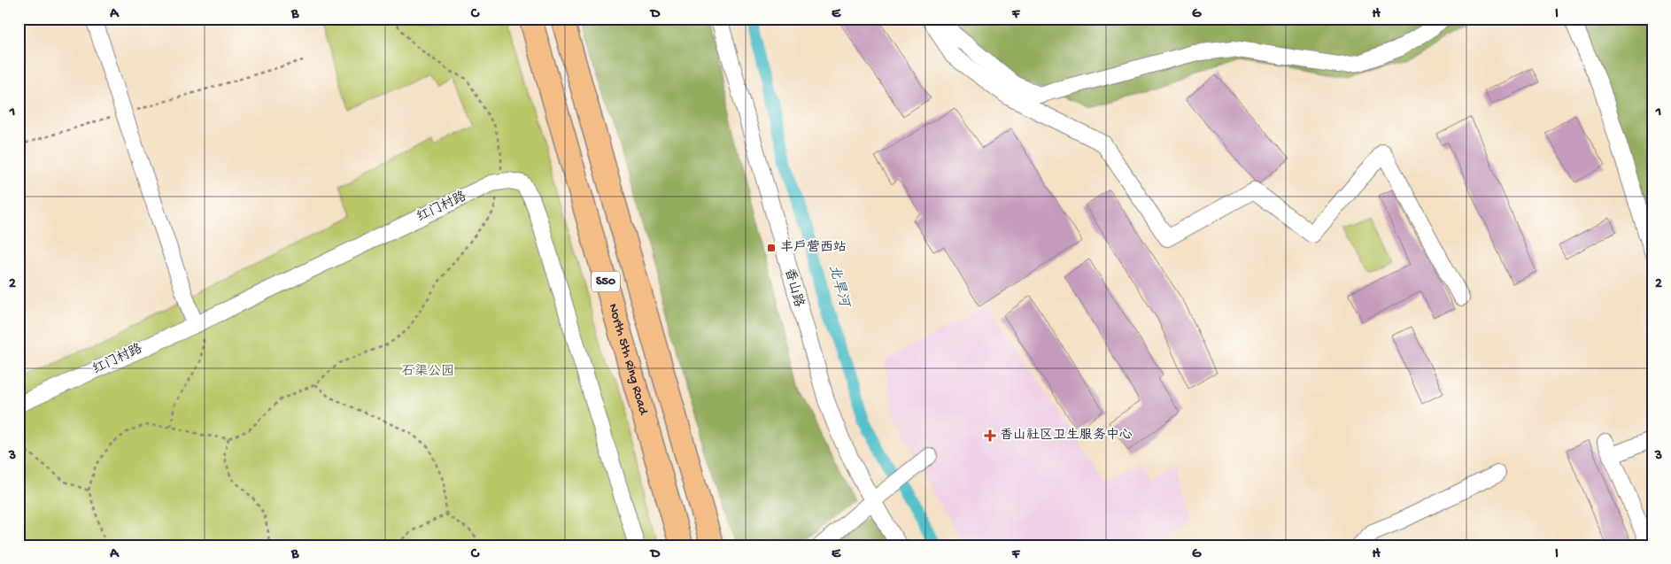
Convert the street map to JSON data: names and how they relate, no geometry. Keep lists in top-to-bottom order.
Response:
{
  "streets": {
    "highway": ["S50", "North 5th Ring Road"],
    "street": ["红门村路", "香山路"]
  },
  "water": ["北旱河"],
  "parks": ["石渠公园"],
  "places": {
    "transit": ["丰户营西站"],
    "health": ["香山社区卫生服务中心"]
  },
  "grid": {
    "columns": [
      "A",
      "B",
      "C",
      "D",
      "E",
      "F",
      "G",
      "H",
      "I"
    ],
    "rows": ["1", "2", "3"]
  }
}
